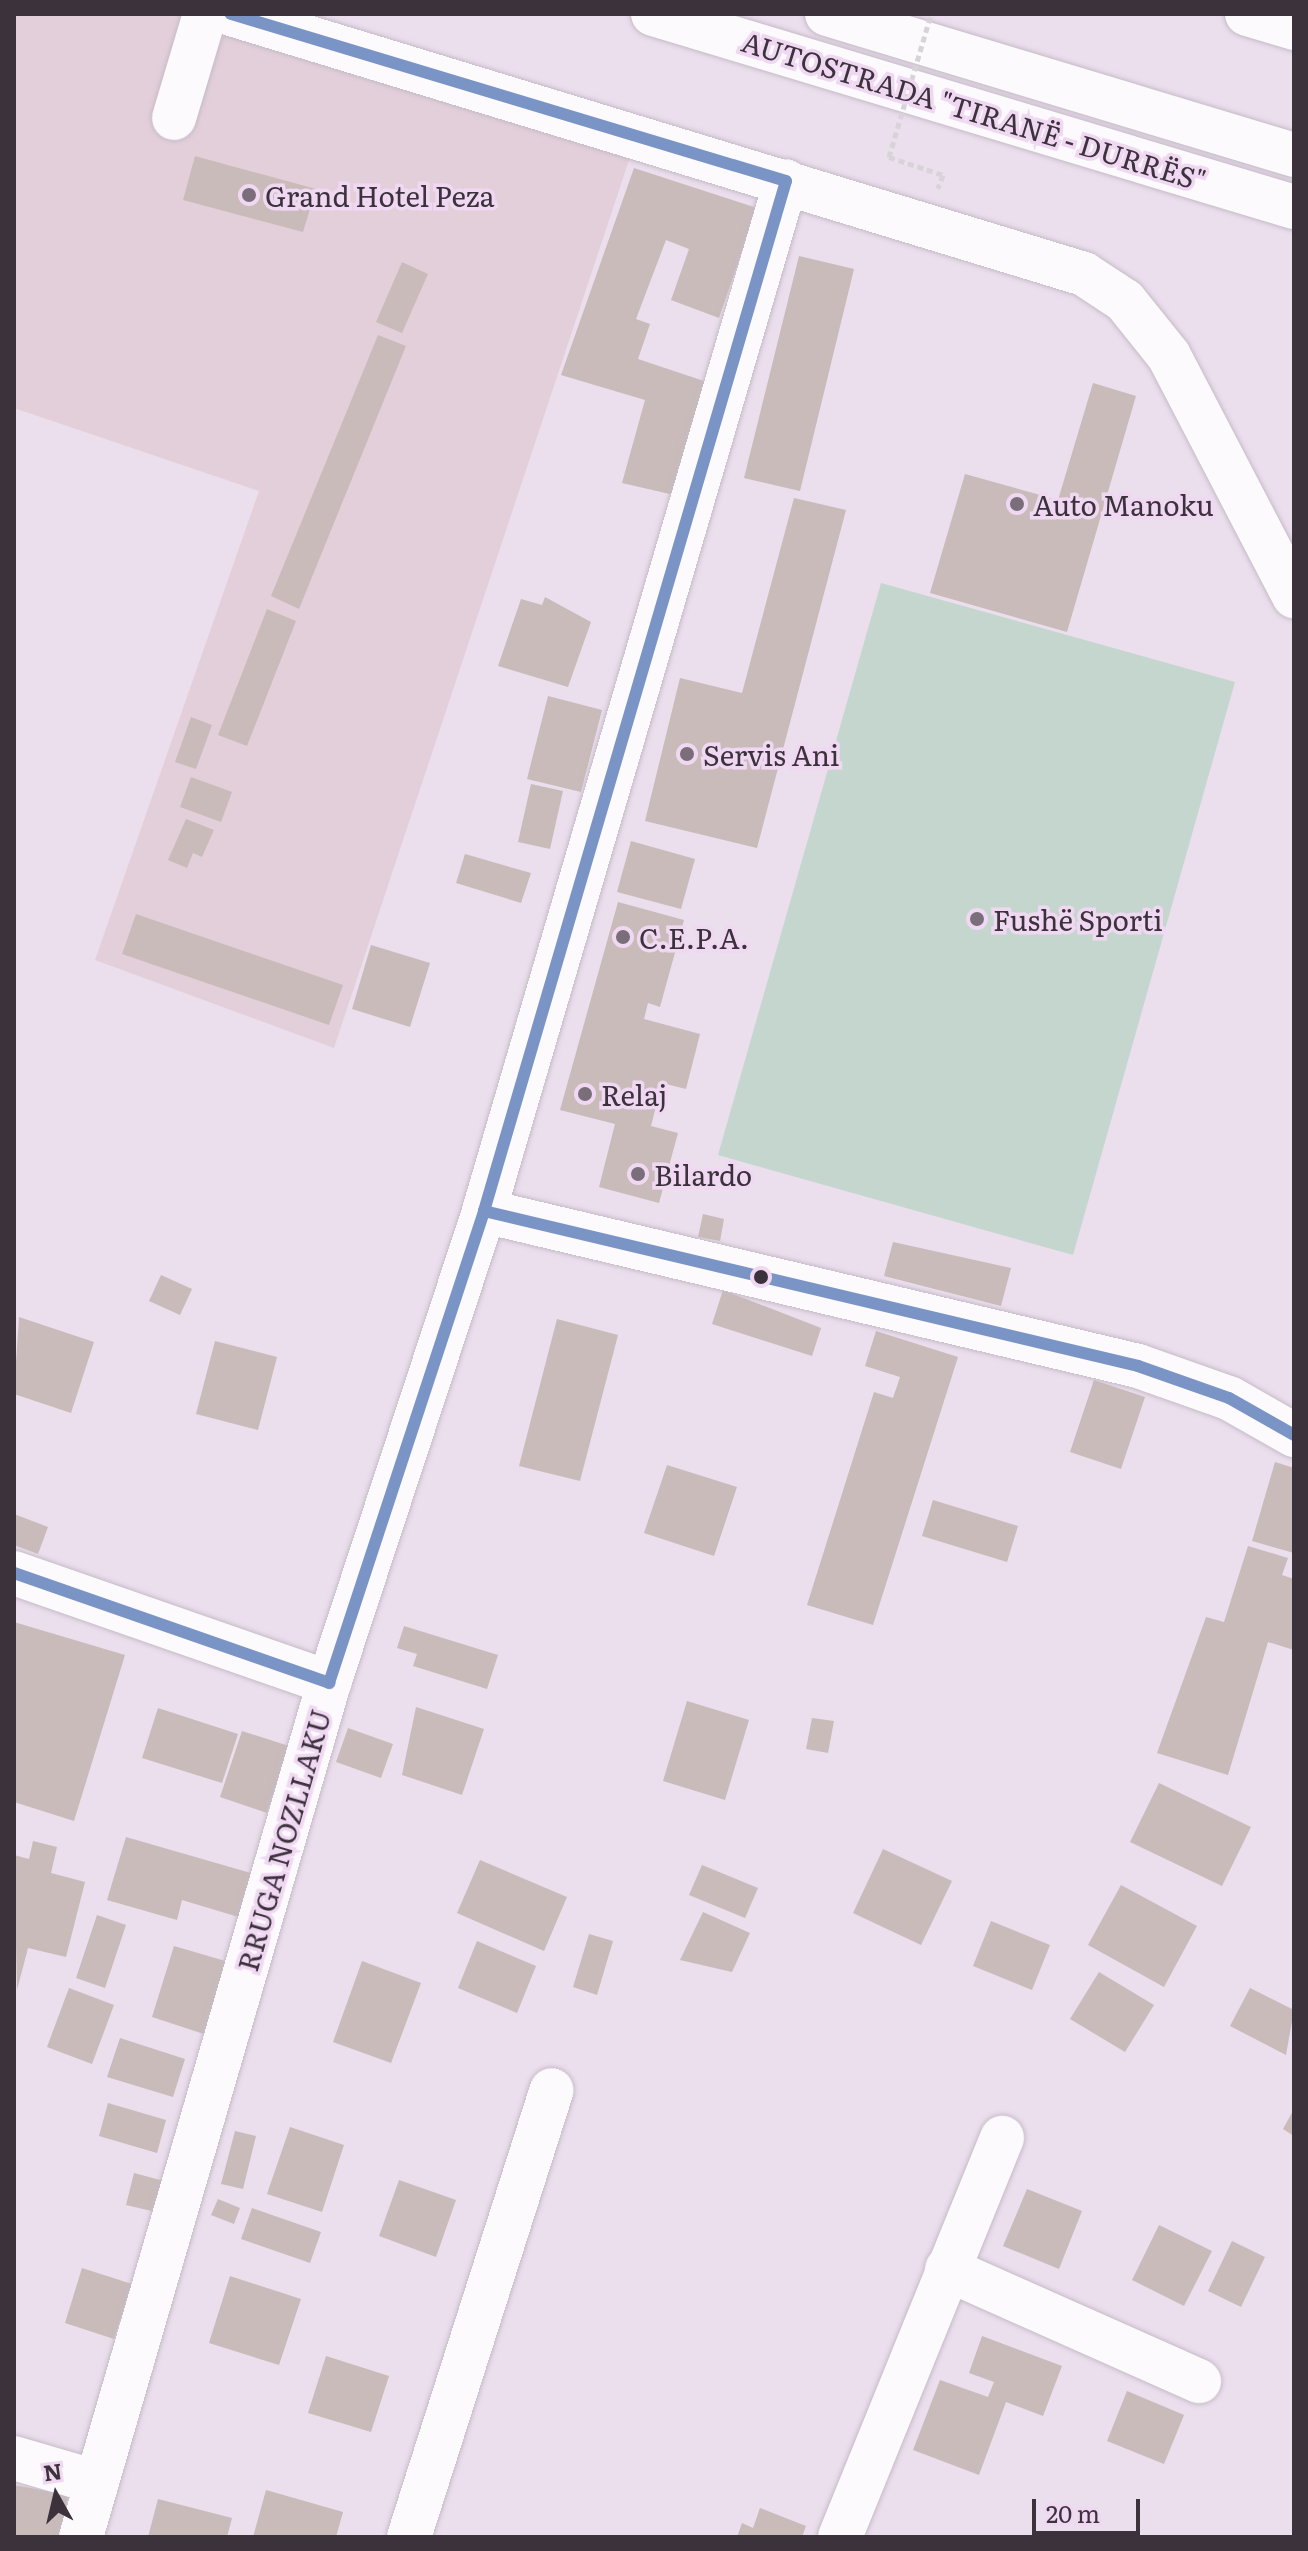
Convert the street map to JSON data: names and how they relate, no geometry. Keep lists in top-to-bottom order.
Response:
{
  "streets": {
    "main road": ["AUTOSTRADA \"TIRANË - DURRËS\"", "RRUGA NOZLLAKU"]
  },
  "places": [
    "Grand Hotel Peza",
    "Auto Manoku",
    "Servis Ani",
    "Fushë Sporti",
    "C.E.P.A.",
    "Relaj",
    "Bilardo"
  ],
  "scale_bar": "20 m",
  "north": "top"
}
